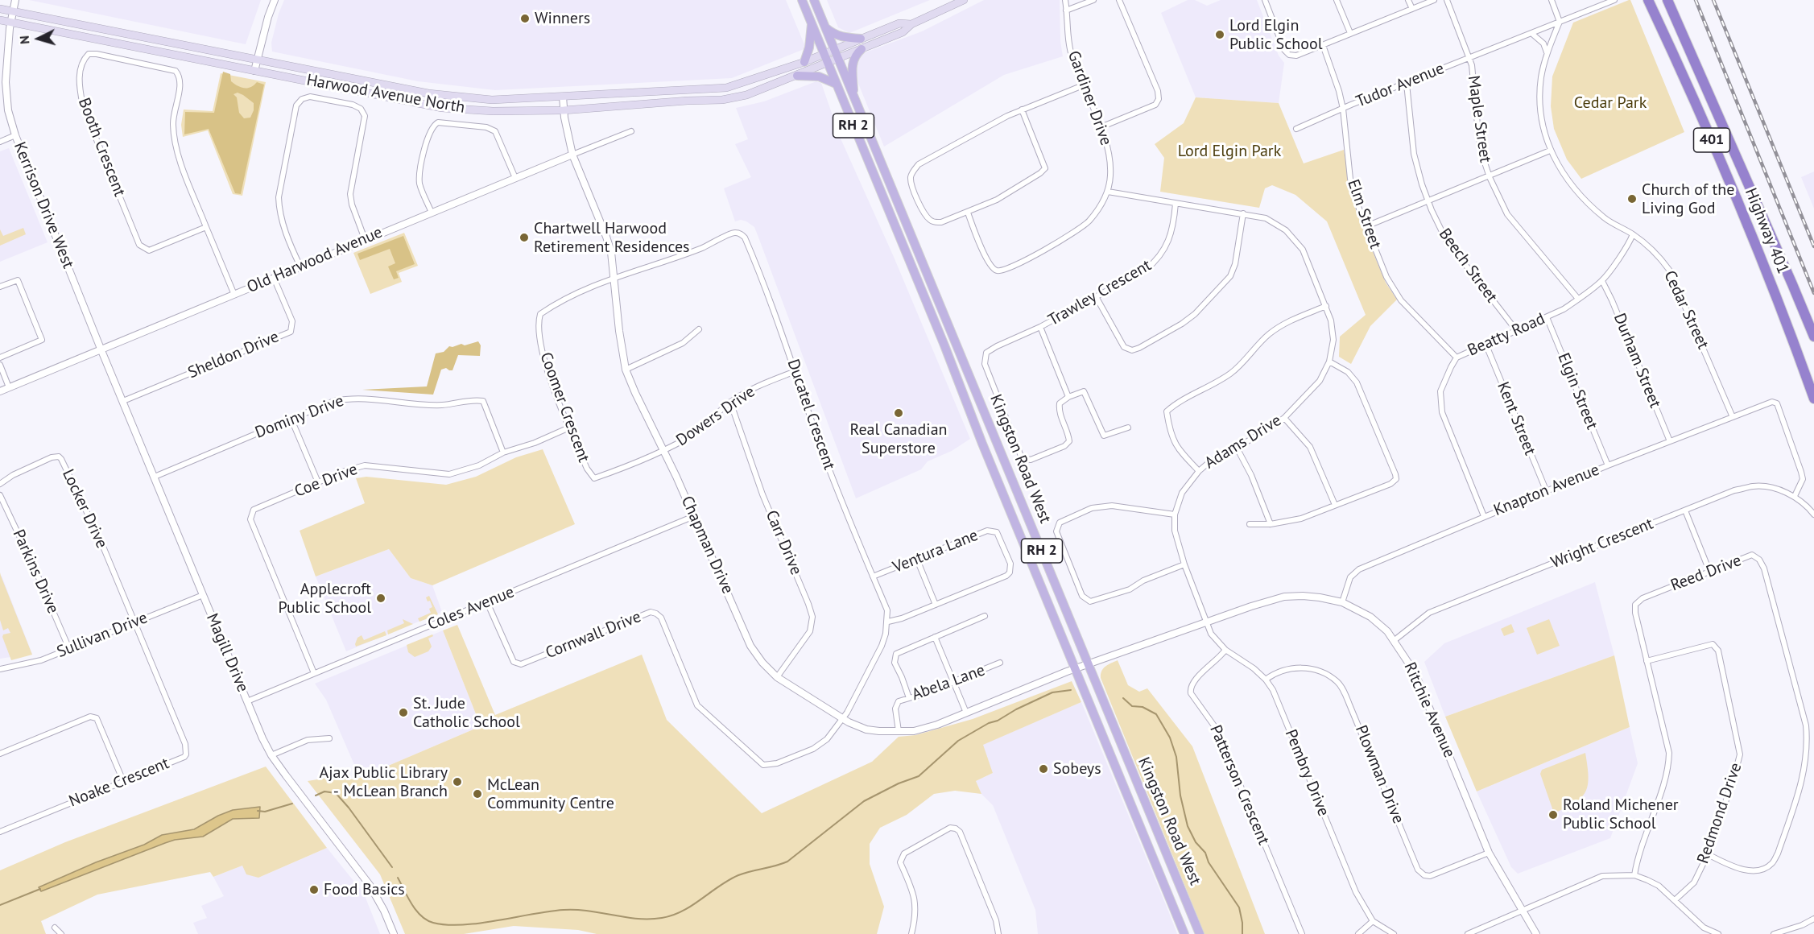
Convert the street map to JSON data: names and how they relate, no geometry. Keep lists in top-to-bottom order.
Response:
{
  "streets": {
    "highway": ["401", "Highway 401"],
    "main road": ["Harwood Avenue North", "RH 2", "Kingston Road West"],
    "street": [
      "Tudor Avenue",
      "Gardiner Drive",
      "Maple Street",
      "Booth Crescent",
      "Kerrison Drive West",
      "Elm Street",
      "Old Harwood Avenue",
      "Beech Street",
      "Trawley Crescent",
      "Cedar Street",
      "Beatty Road",
      "Sheldon Drive",
      "Durham Street",
      "Elgin Street",
      "Coomer Crescent",
      "Ducatel Crescent",
      "Dowers Drive",
      "Dominy Drive",
      "Kent Street",
      "Adams Drive",
      "Coe Drive",
      "Knapton Avenue",
      "Locker Drive",
      "Carr Drive",
      "Wright Crescent",
      "Chapman Drive",
      "Ventura Lane",
      "Parkins Drive",
      "Reed Drive",
      "Coles Avenue",
      "Sullivan Drive",
      "Cornwall Drive",
      "Magill Drive",
      "Abela Lane",
      "Ritchie Avenue",
      "Pembry Drive",
      "Plowman Drive",
      "Noake Crescent",
      "Patterson Crescent",
      "Redmond Drive"
    ]
  },
  "crossings": [
    ["Tudor Avenue", "Maple Street"],
    ["Tudor Avenue", "Elm Street"],
    ["Tudor Avenue", "Beech Street"],
    ["Tudor Avenue", "Cedar Street"],
    ["Harwood Avenue North", "RH 2"],
    ["Harwood Avenue North", "Kerrison Drive West"],
    ["Harwood Avenue North", "Kingston Road West"],
    ["Harwood Avenue North", "Chapman Drive"],
    ["Gardiner Drive", "Adams Drive"],
    ["Maple Street", "Beatty Road"],
    ["RH 2", "Kingston Road West"],
    ["Booth Crescent", "Old Harwood Avenue"],
    ["Kerrison Drive West", "Old Harwood Avenue"],
    ["Kerrison Drive West", "Magill Drive"],
    ["Elm Street", "Beatty Road"],
    ["Old Harwood Avenue", "Sheldon Drive"],
    ["Old Harwood Avenue", "Chapman Drive"],
    ["Old Harwood Avenue", "Magill Drive"],
    ["Beech Street", "Beatty Road"],
    ["Trawley Crescent", "Adams Drive"],
    ["Cedar Street", "Beatty Road"],
    ["Cedar Street", "Knapton Avenue"],
    ["Beatty Road", "Durham Street"],
    ["Beatty Road", "Elgin Street"],
    ["Beatty Road", "Kent Street"],
    ["Beatty Road", "Knapton Avenue"],
    ["Sheldon Drive", "Magill Drive"],
    ["Durham Street", "Knapton Avenue"],
    ["Elgin Street", "Knapton Avenue"],
    ["Coomer Crescent", "Ducatel Crescent"],
    ["Coomer Crescent", "Dowers Drive"],
    ["Coomer Crescent", "Coe Drive"],
    ["Coomer Crescent", "Chapman Drive"],
    ["Ducatel Crescent", "Dowers Drive"],
    ["Ducatel Crescent", "Chapman Drive"],
    ["Ducatel Crescent", "Ventura Lane"],
    ["Ducatel Crescent", "Cornwall Drive"],
    ["Dowers Drive", "Carr Drive"],
    ["Dowers Drive", "Chapman Drive"],
    ["Dominy Drive", "Coe Drive"],
    ["Dominy Drive", "Magill Drive"],
    ["Kent Street", "Knapton Avenue"],
    ["Adams Drive", "Ritchie Avenue"],
    ["Adams Drive", "Pembry Drive"],
    ["Kingston Road West", "Chapman Drive"],
    ["Kingston Road West", "Ritchie Avenue"],
    ["Coe Drive", "Coles Avenue"],
    ["Knapton Avenue", "Wright Crescent"],
    ["Knapton Avenue", "Ritchie Avenue"],
    ["Locker Drive", "Sullivan Drive"],
    ["Locker Drive", "Noake Crescent"],
    ["Carr Drive", "Chapman Drive"],
    ["Wright Crescent", "Ritchie Avenue"],
    ["Chapman Drive", "Coles Avenue"],
    ["Chapman Drive", "Cornwall Drive"],
    ["Chapman Drive", "Abela Lane"],
    ["Chapman Drive", "Ritchie Avenue"],
    ["Parkins Drive", "Sullivan Drive"],
    ["Reed Drive", "Redmond Drive"],
    ["Coles Avenue", "Cornwall Drive"],
    ["Coles Avenue", "Magill Drive"],
    ["Sullivan Drive", "Magill Drive"],
    ["Sullivan Drive", "Noake Crescent"],
    ["Ritchie Avenue", "Pembry Drive"],
    ["Ritchie Avenue", "Plowman Drive"],
    ["Pembry Drive", "Plowman Drive"],
    ["Pembry Drive", "Patterson Crescent"]
  ],
  "parks": ["Cedar Park", "Lord Elgin Park"],
  "places": [
    "Winners",
    "Lord Elgin Public School",
    "Church of the Living God",
    "Chartwell Harwood Retirement Residences",
    "Real Canadian Superstore",
    "Applecroft Public School",
    "St. Jude Catholic School",
    "Sobeys",
    "Ajax Public Library - McLean Branch",
    "McLean Community Centre",
    "Roland Michener Public School",
    "Food Basics"
  ],
  "north": "left"
}
